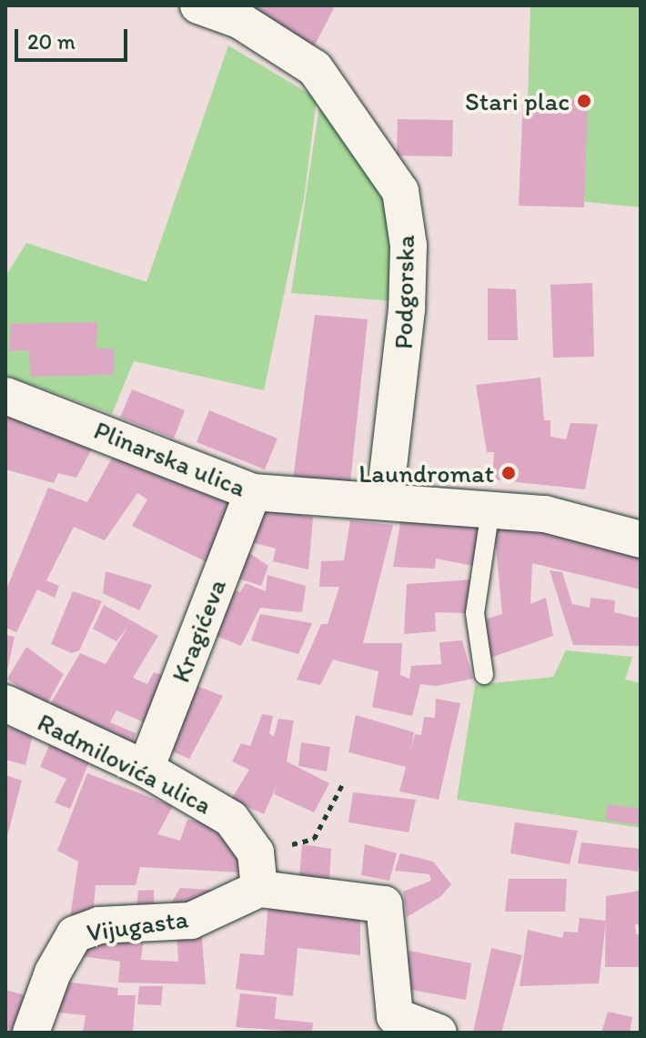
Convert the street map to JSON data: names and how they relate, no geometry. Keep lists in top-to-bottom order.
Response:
{
  "streets": {
    "street": [
      "Podgorska",
      "Plinarska ulica",
      "Kragićeva",
      "Radmilovića ulica",
      "Vijugasta"
    ]
  },
  "crossings": [
    ["Podgorska", "Plinarska ulica"],
    ["Plinarska ulica", "Kragićeva"],
    ["Kragićeva", "Radmilovića ulica"]
  ],
  "places": ["Stari plac", "Laundromat"],
  "scale_bar": "20 m"
}
